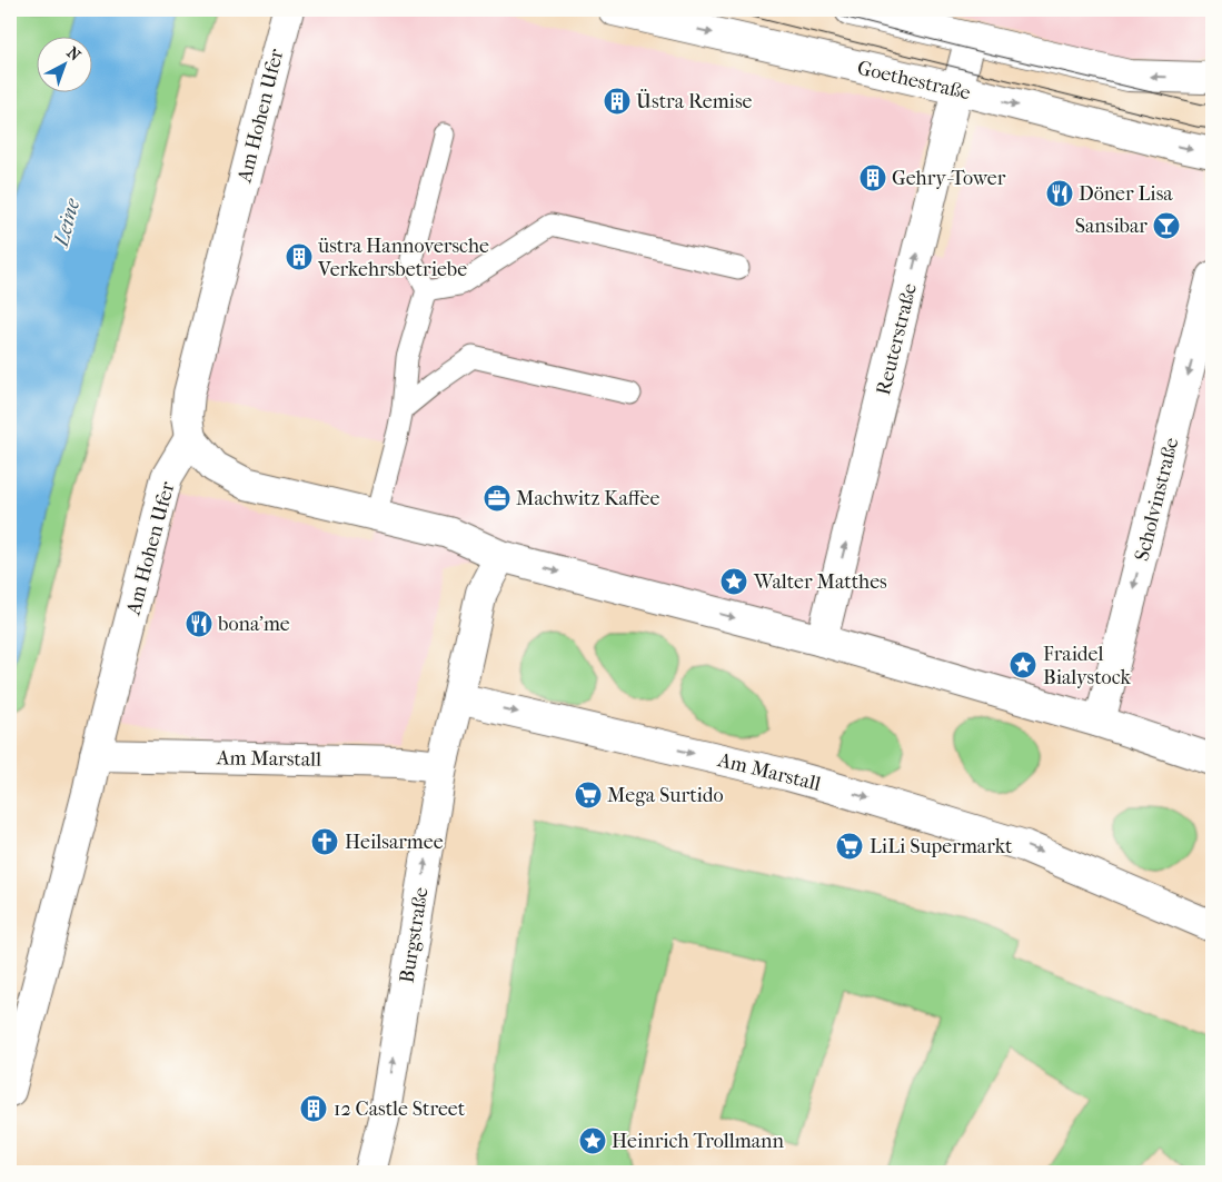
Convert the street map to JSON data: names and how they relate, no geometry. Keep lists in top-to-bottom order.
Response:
{
  "streets": {
    "street": [
      "Goethestraße",
      "Am Hohen Ufer",
      "Reuterstraße",
      "Scholvinstraße",
      "Am Marstall",
      "Burgstraße"
    ]
  },
  "crossings": [
    ["Goethestraße", "Reuterstraße"],
    ["Am Hohen Ufer", "Am Marstall"],
    ["Am Marstall", "Burgstraße"]
  ],
  "one_way": ["Reuterstraße", "Scholvinstraße", "Burgstraße"],
  "water": ["Leine"],
  "places": {
    "building": [
      "Üstra Remise",
      "Gehry-Tower",
      "üstra Hannoversche Verkehrsbetriebe",
      "12 Castle Street"
    ],
    "restaurant": ["Döner Lisa", "bona'me"],
    "bar": ["Sansibar"],
    "office": ["Machwitz Kaffee"],
    "place": ["Walter Matthes", "Fraidel Bialystock", "Heinrich Trollmann"],
    "supermarket": ["Mega Surtido", "LiLi Supermarkt"],
    "church": ["Heilsarmee"]
  },
  "north": "top right"
}
